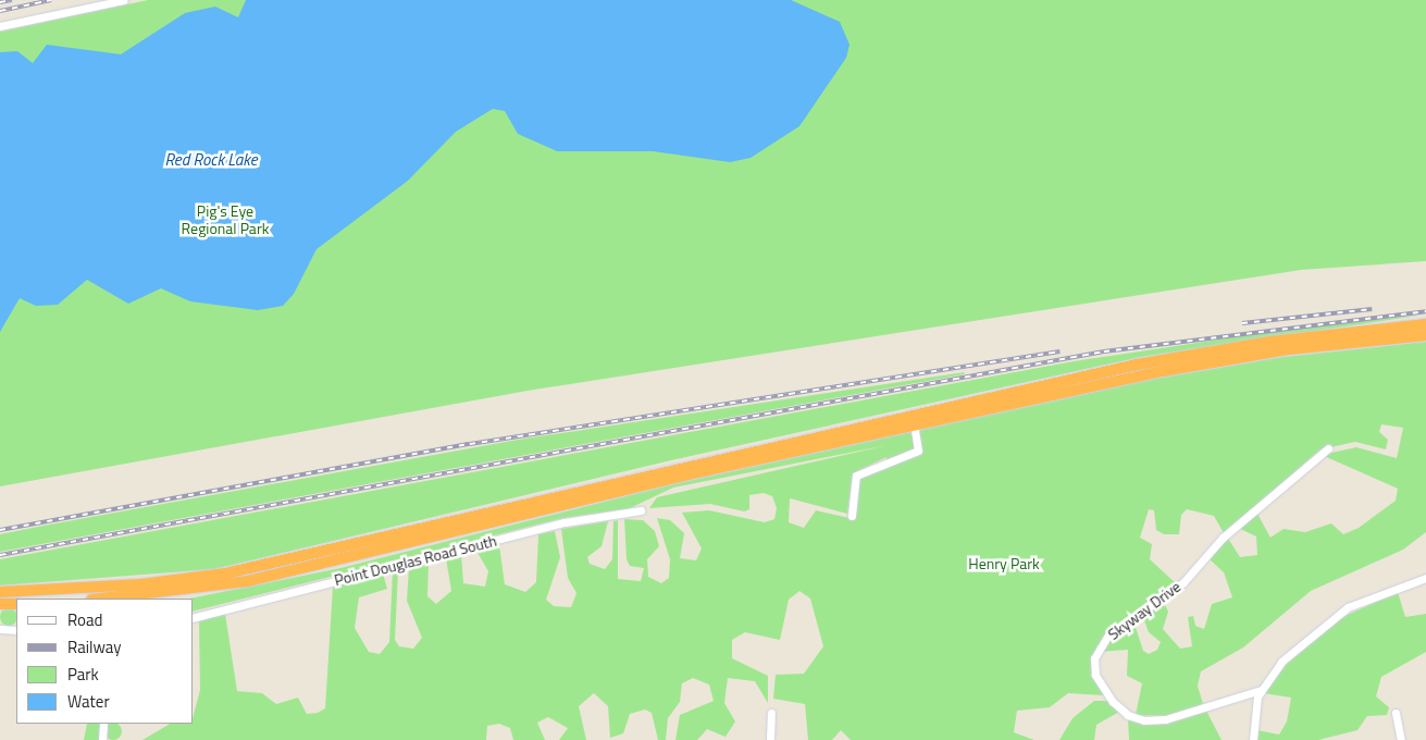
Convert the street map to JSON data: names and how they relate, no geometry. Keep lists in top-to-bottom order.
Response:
{
  "streets": {
    "street": ["Point Douglas Road South", "Skyway Drive"]
  },
  "water": ["Red Rock Lake"],
  "parks": ["Pig's Eye Regional Park", "Henry Park"],
  "legend": [
    "Road",
    "Railway",
    "Park",
    "Water"
  ]
}
